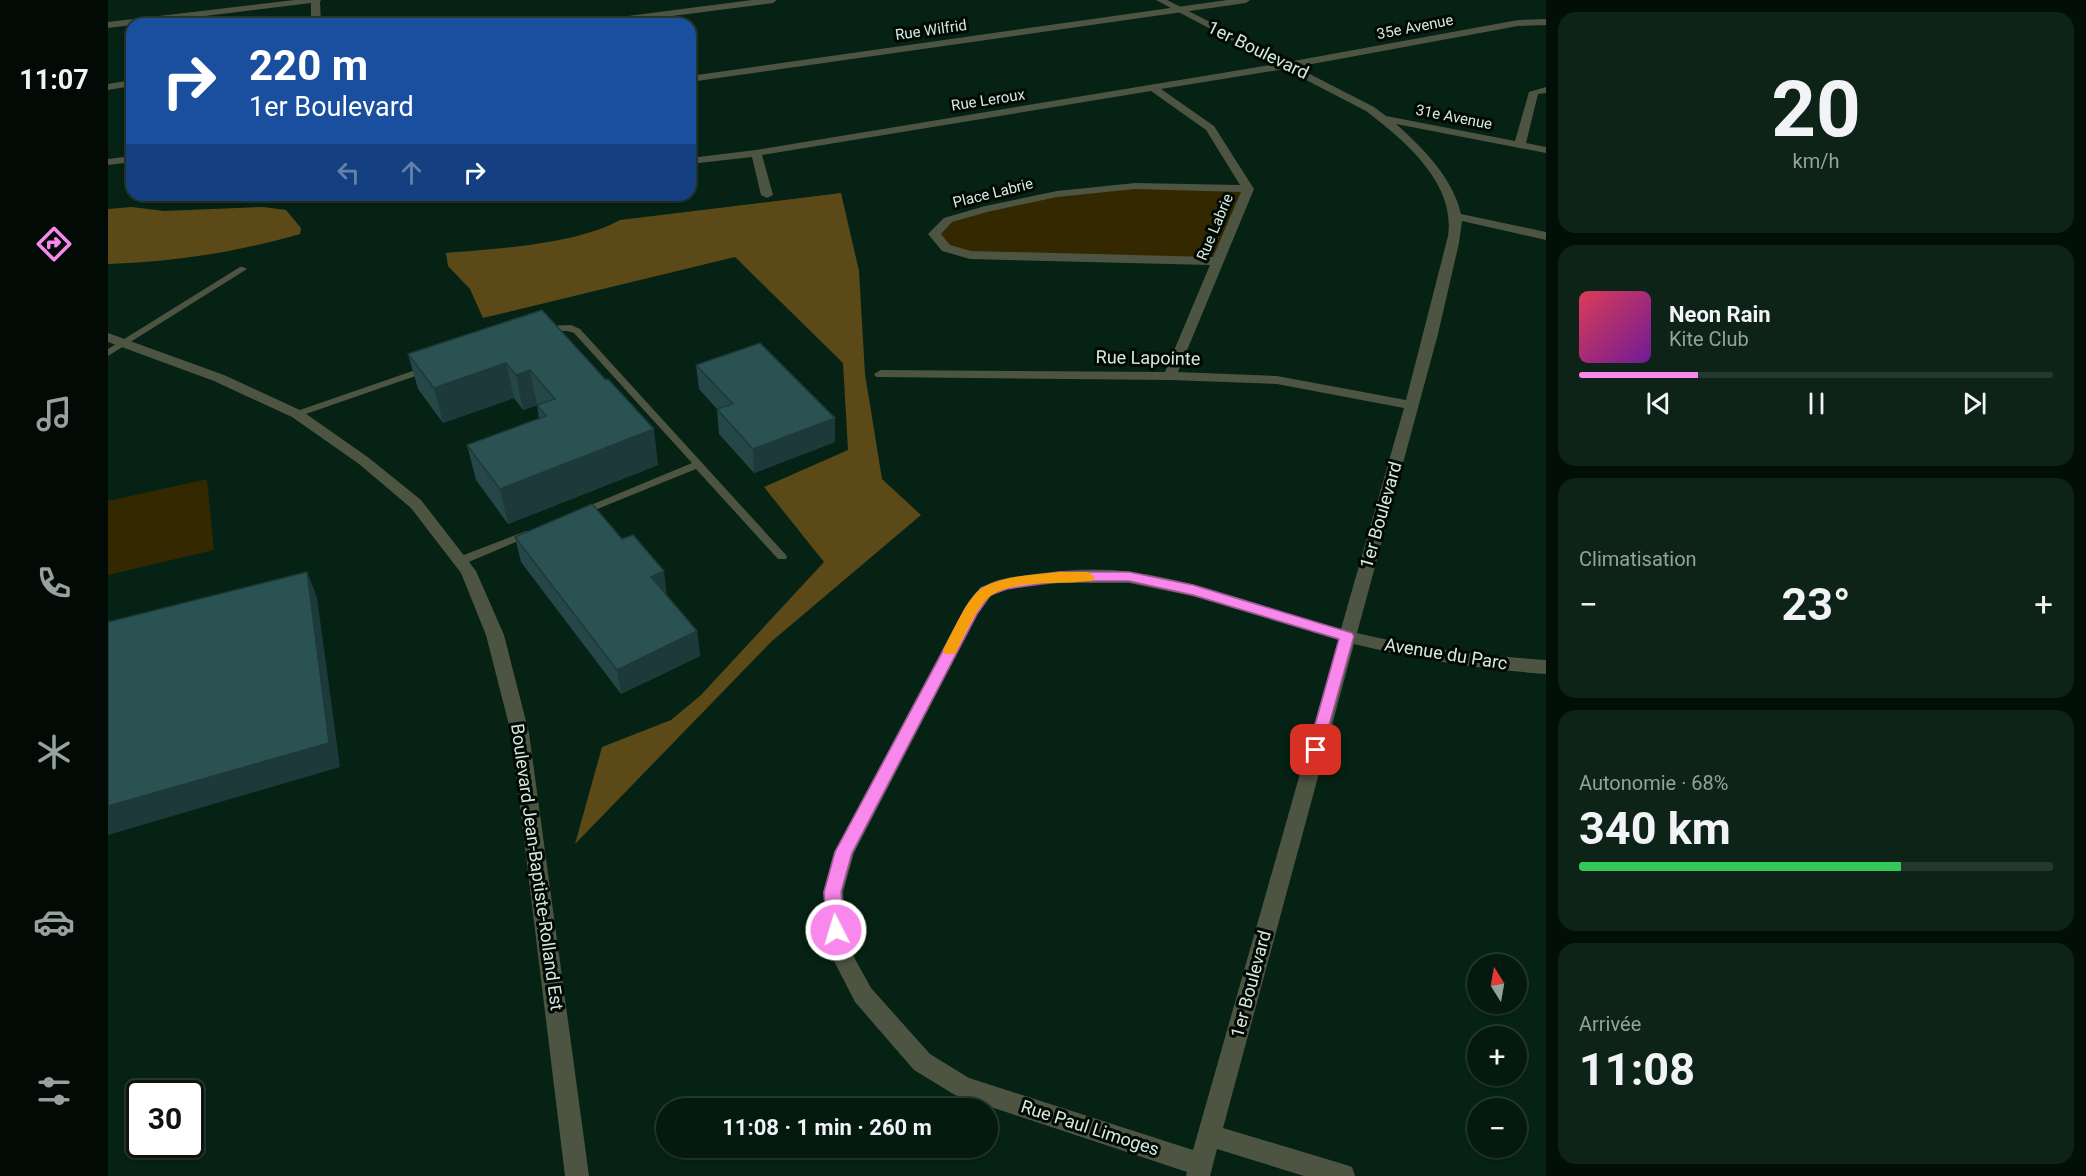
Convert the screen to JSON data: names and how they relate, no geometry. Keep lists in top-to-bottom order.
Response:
{
  "streets": {
    "street": [
      "35e Avenue",
      "Rue Wilfrid",
      "1er Boulevard",
      "Rue Leroux",
      "31e Avenue",
      "Place Labrie",
      "Rue Labrie",
      "Rue Lapointe",
      "Avenue du Parc",
      "Boulevard Jean-Baptiste-Rolland Est",
      "Rue Paul Limoges"
    ]
  },
  "crossings": [
    ["35e Avenue", "1er Boulevard"],
    ["35e Avenue", "Rue Leroux"],
    ["Rue Wilfrid", "1er Boulevard"],
    ["1er Boulevard", "Rue Leroux"],
    ["1er Boulevard", "31e Avenue"],
    ["1er Boulevard", "Rue Lapointe"],
    ["1er Boulevard", "Avenue du Parc"],
    ["1er Boulevard", "Rue Paul Limoges"],
    ["Rue Leroux", "Rue Labrie"],
    ["Place Labrie", "Rue Labrie"],
    ["Rue Labrie", "Rue Lapointe"],
    ["Avenue du Parc", "Rue Paul Limoges"]
  ],
  "north": "top",
  "page": {
    "tabs": "11:07",
    "tile": [
      ["20", "km/h"],
      "Climatisation",
      ["Autonomie · 68%", "340 km"],
      ["Arrivée", "11:08"]
    ],
    "turn": ["220 m", "1er Boulevard"],
    "song": ["Neon Rain", "Kite Club"],
    "heat": ["−", "23°", "+"],
    "map_buttons": ["+", "−"],
    "limit": "30",
    "trip": "11:08 · 1 min · 260 m"
  }
}
